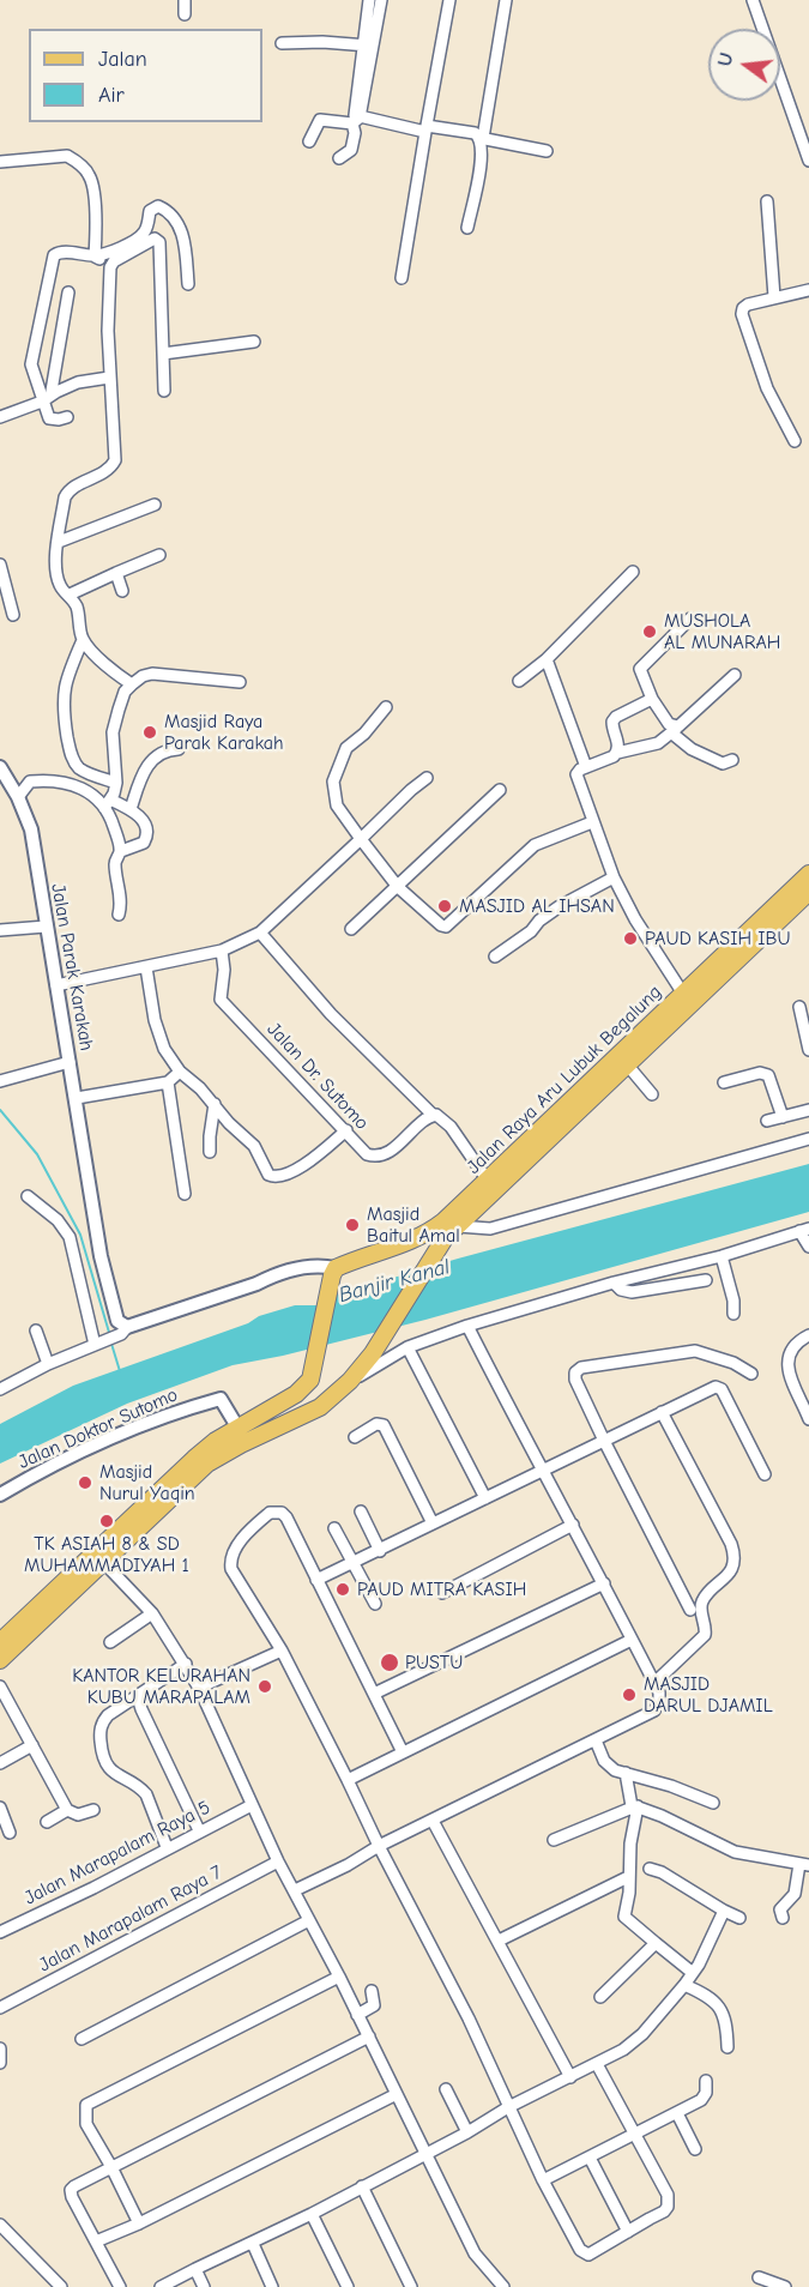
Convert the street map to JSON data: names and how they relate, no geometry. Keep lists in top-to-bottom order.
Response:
{
  "streets": {
    "main road": ["Jalan Raya Aru Lubuk Begalung"],
    "street": [
      "Jalan Parak Karakah",
      "Jalan Dr. Sutomo",
      "Jalan Doktor Sutomo",
      "Jalan Marapalam Raya 5",
      "Jalan Marapalam Raya 7"
    ]
  },
  "water": ["Banjir Kanal"],
  "places": [
    "MUSHOLA AL MUNARAH",
    "Masjid Raya Parak Karakah",
    "MASJID AL IHSAN",
    "PAUD KASIH IBU",
    "Masjid Baitul Amal",
    "Masjid Nurul Yaqin",
    "TK ASIAH 8 & SD MUHAMMADIYAH 1",
    "PAUD MITRA KASIH",
    "PUSTU",
    "KANTOR KELURAHAN KUBU MARAPALAM",
    "MASJID DARUL DJAMIL"
  ],
  "legend": ["Jalan", "Air"],
  "north": "left"
}
